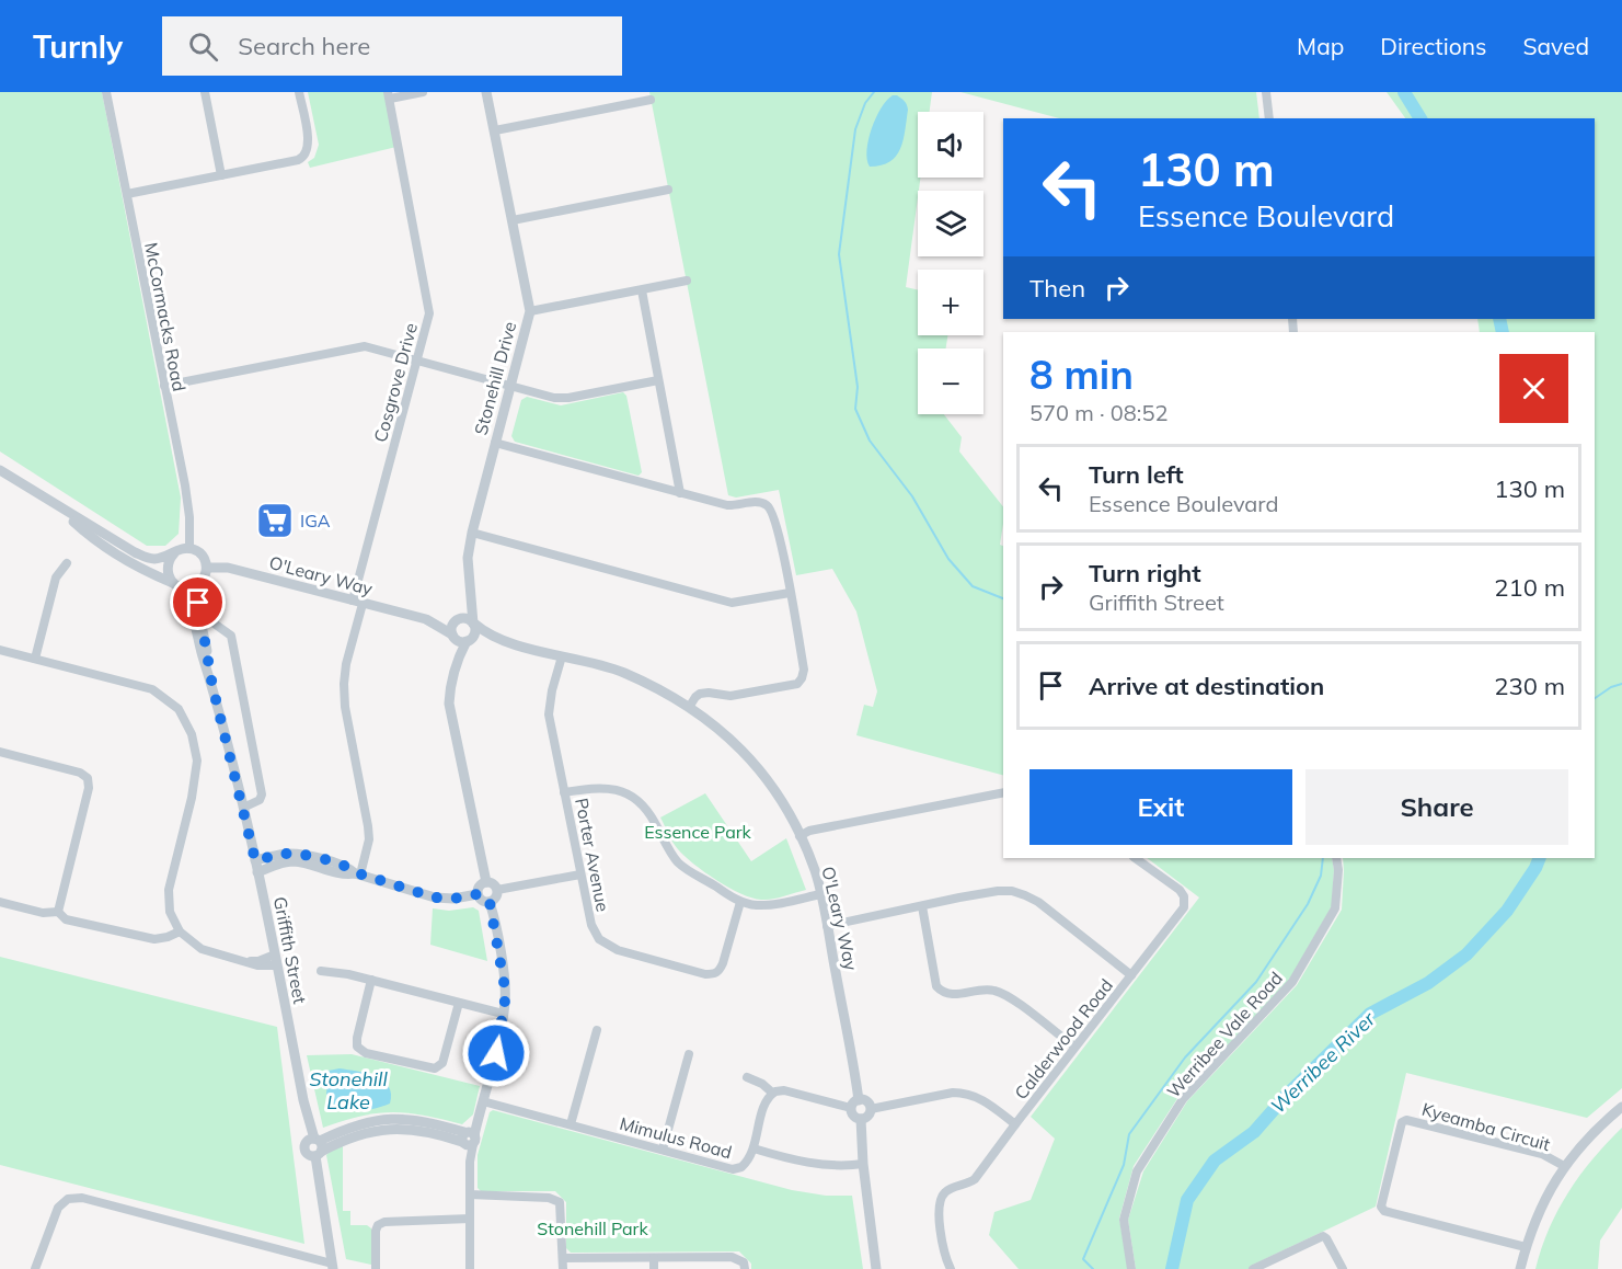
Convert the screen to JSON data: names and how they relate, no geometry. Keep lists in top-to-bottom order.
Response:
{
  "streets": {
    "street": [
      "McCormacks Road",
      "Stonehill Drive",
      "Cosgrove Drive",
      "O'Leary Way",
      "Porter Avenue",
      "Griffith Street",
      "Werribee Vale Road",
      "Calderwood Road",
      "Kyeamba Circuit",
      "Mimulus Road"
    ]
  },
  "crossings": [
    ["McCormacks Road", "O'Leary Way"],
    ["McCormacks Road", "Griffith Street"],
    ["Cosgrove Drive", "O'Leary Way"],
    ["O'Leary Way", "Porter Avenue"],
    ["O'Leary Way", "Griffith Street"],
    ["O'Leary Way", "Calderwood Road"]
  ],
  "water": ["Werribee River", "Stonehill Lake"],
  "parks": ["Essence Park", "Stonehill Park"],
  "places": {
    "supermarket": ["IGA"]
  },
  "page": {
    "header": "Turnly",
    "search": "Search here",
    "nav": ["Map", "Directions", "Saved"],
    "map_buttons": ["+", "−"],
    "turn": ["130 m", "Essence Boulevard"],
    "then": "Then",
    "heading": ["8 min", "570 m · 08:52"],
    "list": [
      {
        "name": "Turn left",
        "note": "Essence Boulevard",
        "value": "130 m"
      },
      {
        "name": "Turn right",
        "note": "Griffith Street",
        "value": "210 m"
      },
      {
        "name": "Arrive at destination",
        "value": "230 m"
      }
    ],
    "buttons": ["Exit", "Share"]
  }
}
